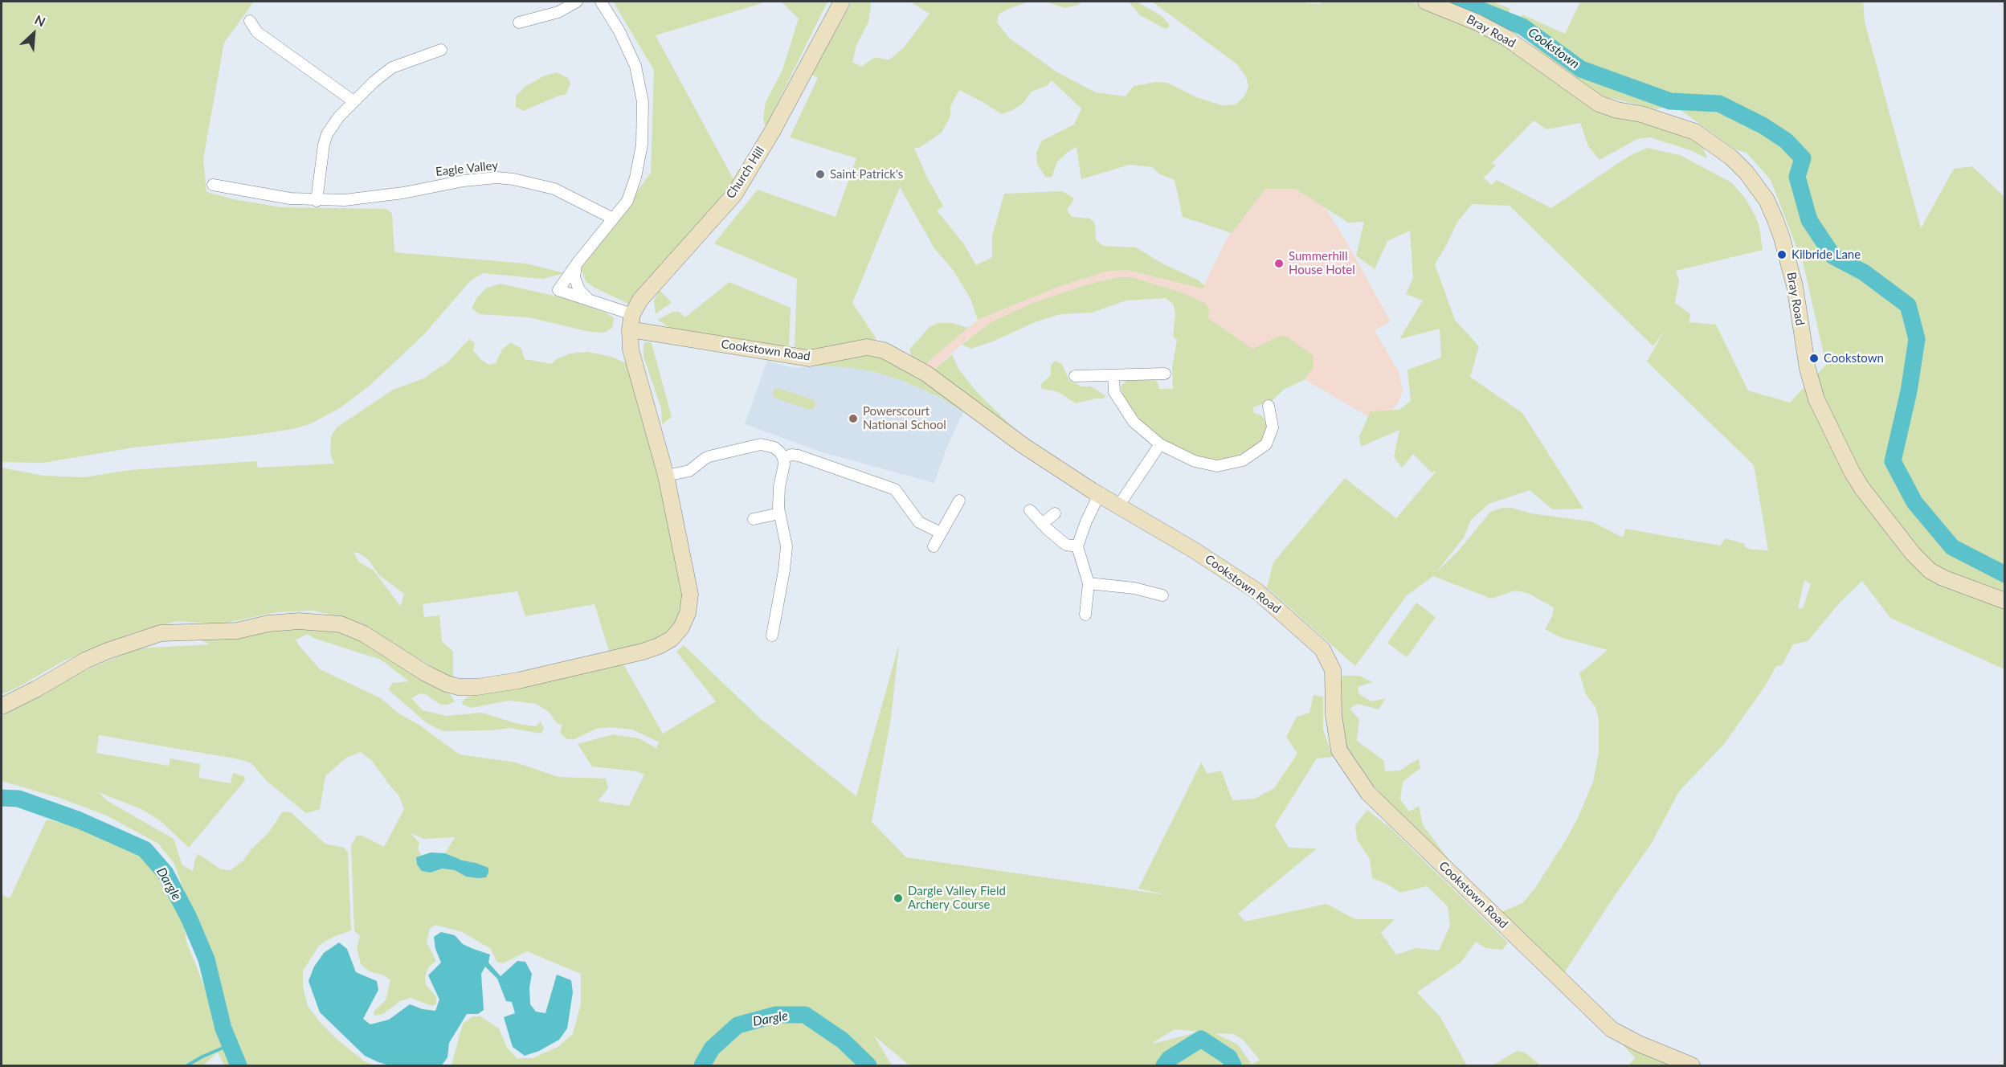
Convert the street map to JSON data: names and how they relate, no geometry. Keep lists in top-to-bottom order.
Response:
{
  "streets": {
    "main road": ["Bray Road", "Church Hill", "Cookstown Road"],
    "street": ["Eagle Valley"]
  },
  "crossings": [
    ["Church Hill", "Cookstown Road"]
  ],
  "water": ["Cookstown", "Dargle"],
  "places": [
    "Saint Patrick's",
    "Kilbride Lane",
    "Summerhill House Hotel",
    "Cookstown",
    "Powerscourt National School",
    "Dargle Valley Field Archery Course"
  ],
  "north": "top right"
}
